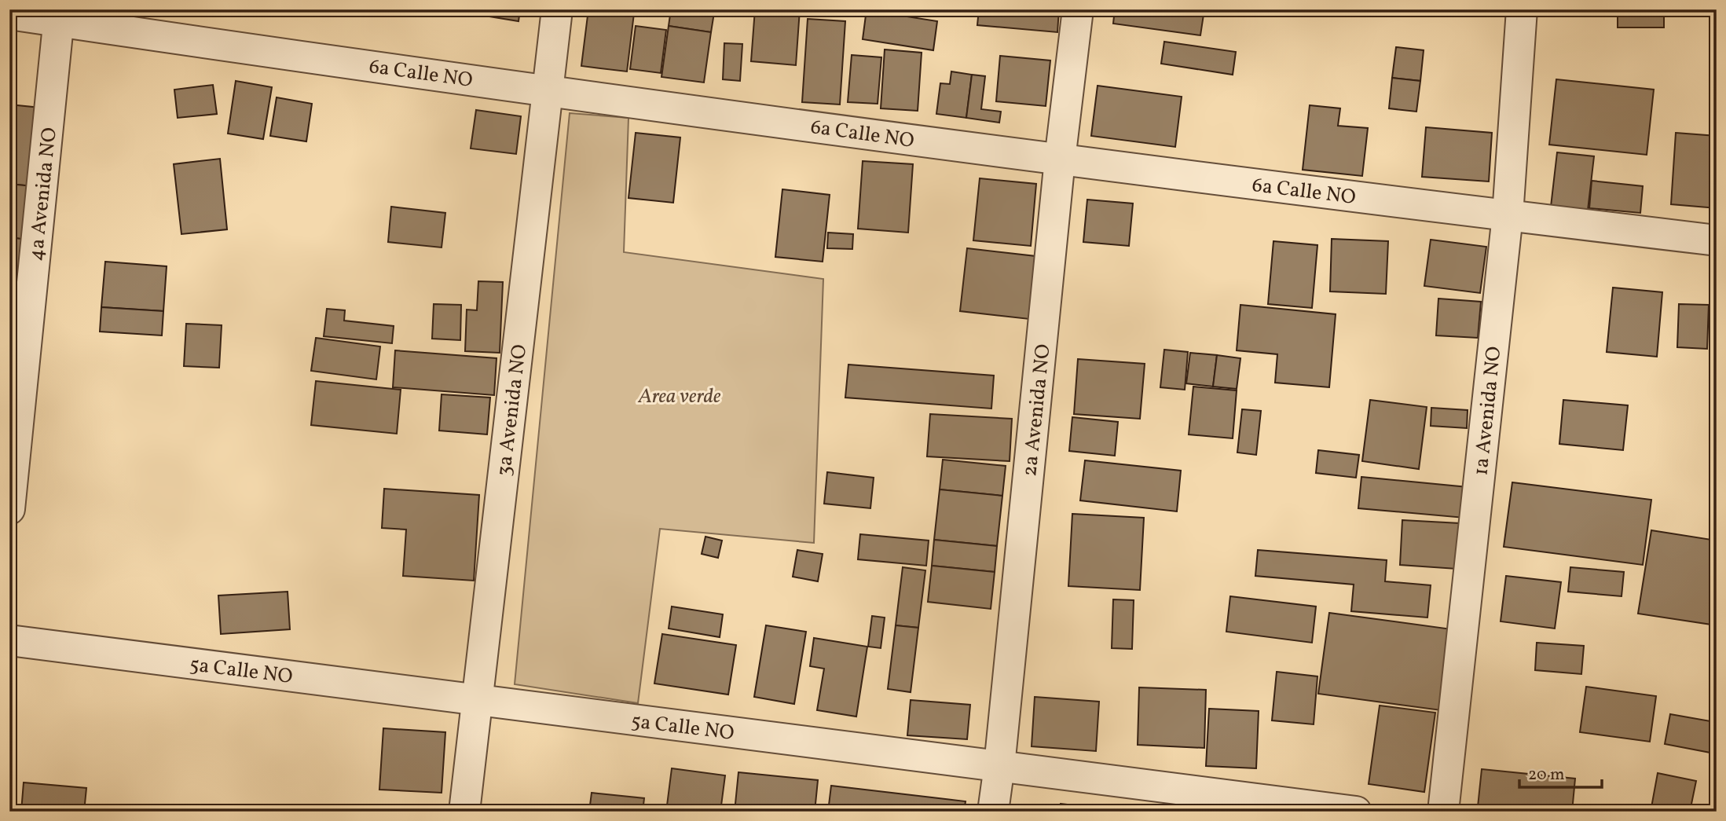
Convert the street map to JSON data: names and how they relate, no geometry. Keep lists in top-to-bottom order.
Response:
{
  "streets": {
    "street": [
      "6a Calle NO",
      "4a Avenida NO",
      "3a Avenida NO",
      "2a Avenida NO",
      "1a Avenida NO",
      "5a Calle NO"
    ]
  },
  "crossings": [
    ["6a Calle NO", "4a Avenida NO"],
    ["6a Calle NO", "3a Avenida NO"],
    ["6a Calle NO", "2a Avenida NO"],
    ["6a Calle NO", "1a Avenida NO"],
    ["3a Avenida NO", "5a Calle NO"],
    ["2a Avenida NO", "5a Calle NO"]
  ],
  "parks": ["Area verde"],
  "scale_bar": "20 m"
}
